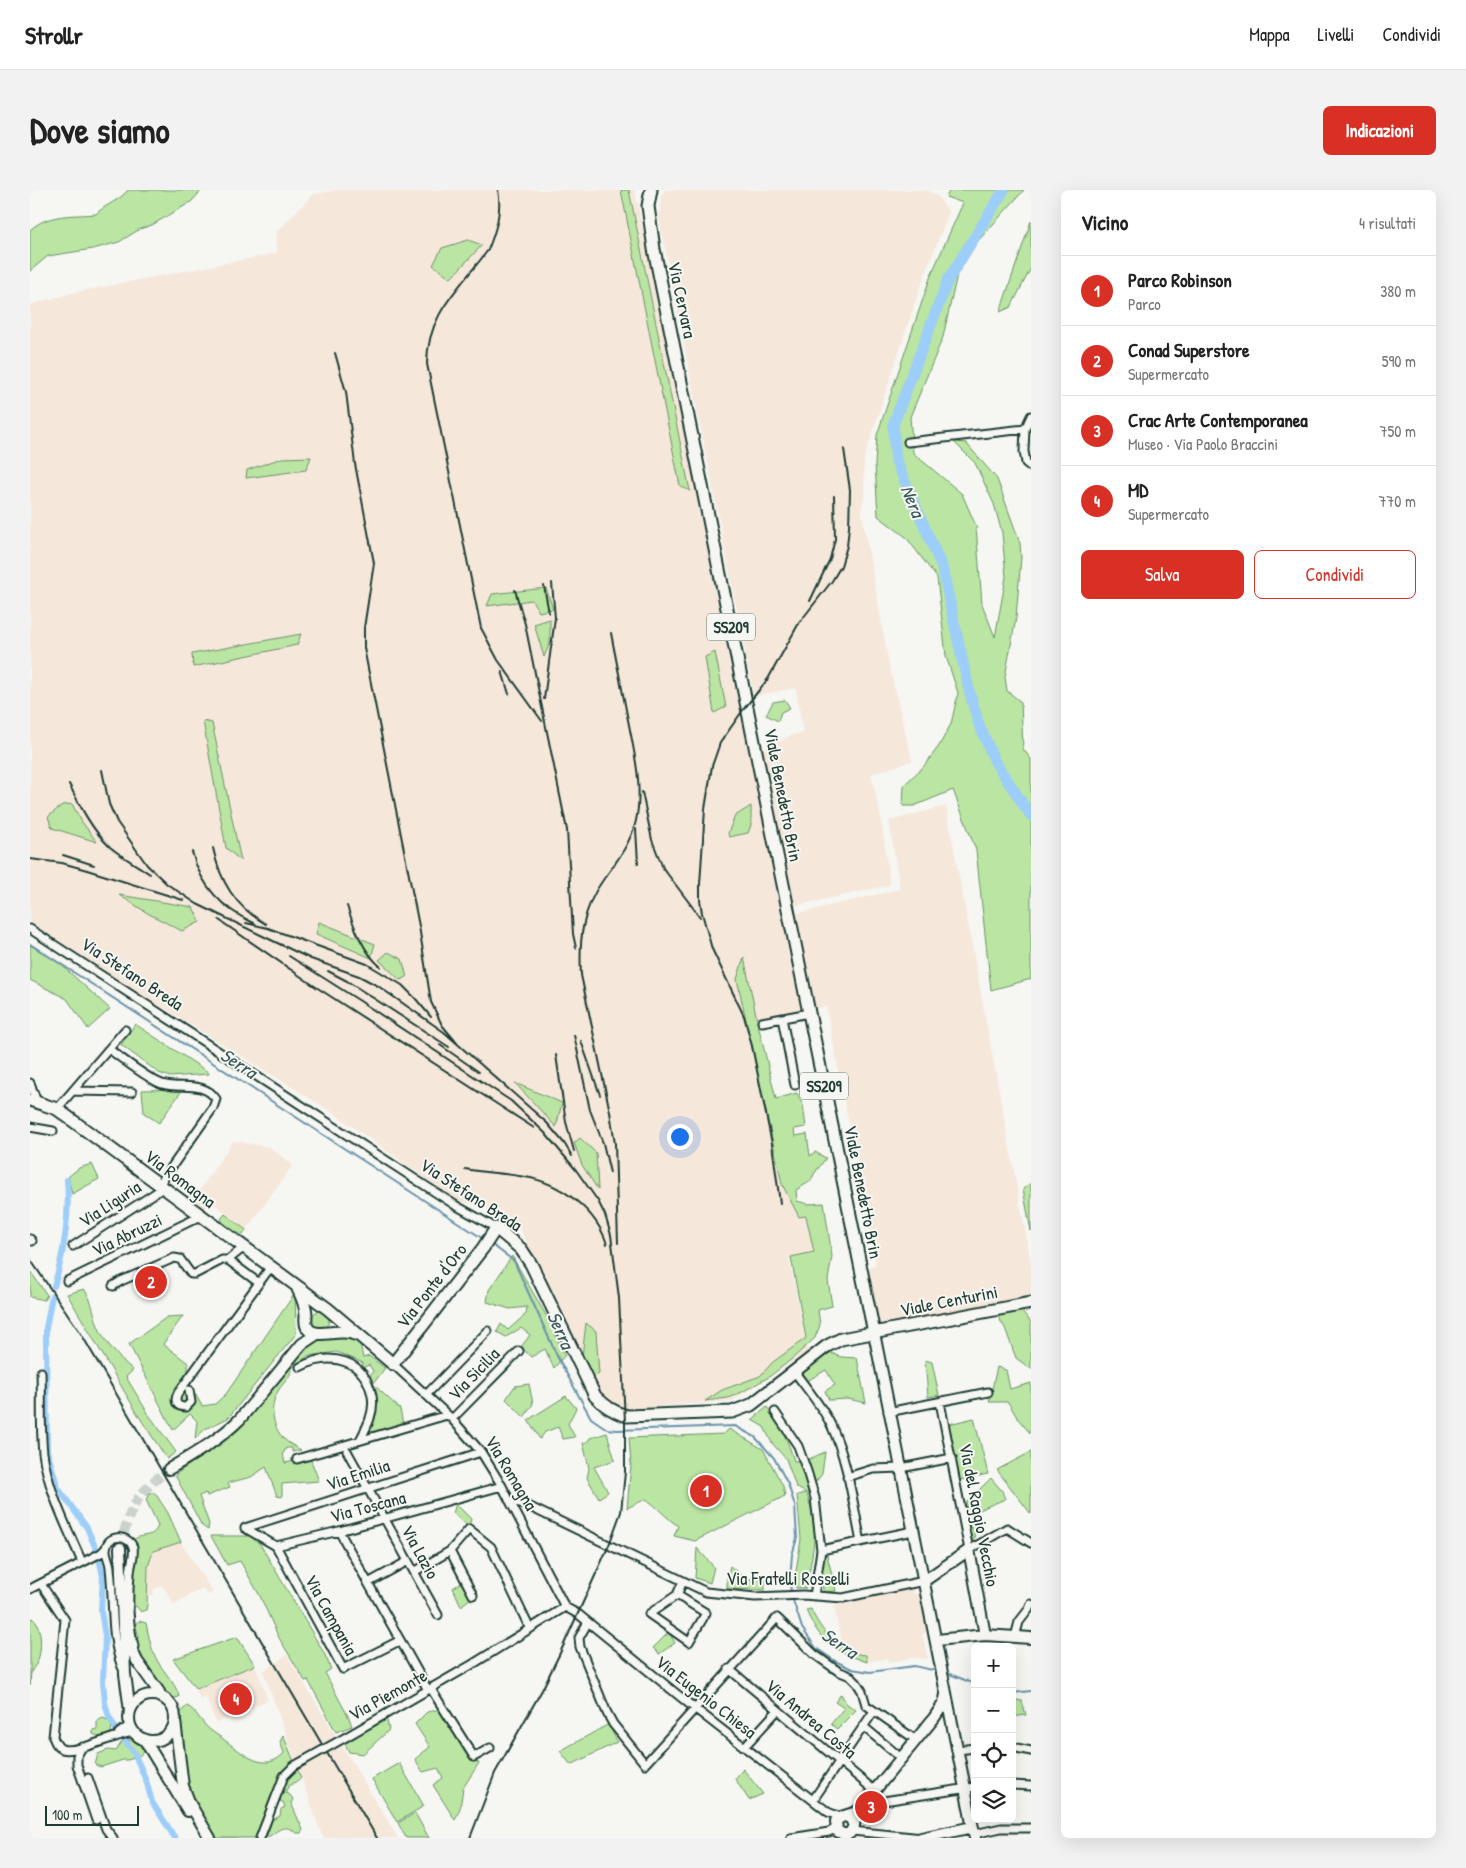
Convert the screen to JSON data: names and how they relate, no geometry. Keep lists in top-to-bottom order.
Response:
{
  "streets": {
    "main road": [
      "Via Cervara",
      "SS209",
      "Viale Benedetto Brin",
      "Via Stefano Breda",
      "Via Romagna",
      "Via Ponte d'Oro",
      "Viale Centurini"
    ],
    "street": [
      "Via Liguria",
      "Via Abruzzi",
      "Via Sicilia",
      "Via Emilia",
      "Via Toscana",
      "Via del Raggio Vecchio",
      "Via Lazio",
      "Via Fratelli Rosselli",
      "Via Campania",
      "Via Piemonte",
      "Via Eugenio Chiesa",
      "Via Andrea Costa"
    ]
  },
  "crossings": [
    ["Via Cervara", "Viale Benedetto Brin"],
    ["Viale Benedetto Brin", "Via Stefano Breda"],
    ["Viale Benedetto Brin", "Viale Centurini"],
    ["Viale Benedetto Brin", "Via Fratelli Rosselli"],
    ["Via Stefano Breda", "Via Ponte d'Oro"],
    ["Via Stefano Breda", "Viale Centurini"],
    ["Via Romagna", "Via Liguria"],
    ["Via Romagna", "Via Abruzzi"],
    ["Via Romagna", "Via Ponte d'Oro"],
    ["Via Romagna", "Via Sicilia"],
    ["Via Romagna", "Via Emilia"],
    ["Via Romagna", "Via Toscana"],
    ["Via Romagna", "Via Fratelli Rosselli"],
    ["Via Romagna", "Via Piemonte"],
    ["Via Romagna", "Via Eugenio Chiesa"],
    ["Via Emilia", "Via Toscana"],
    ["Via Emilia", "Via Lazio"],
    ["Via Emilia", "Via Campania"],
    ["Via Toscana", "Via Lazio"],
    ["Via Toscana", "Via Campania"],
    ["Via Piemonte", "Via Eugenio Chiesa"]
  ],
  "water": ["Nera", "Serra"],
  "scale_bar": "100 m",
  "page": {
    "header": "Strollr",
    "nav": ["Mappa", "Livelli", "Condividi"],
    "buttons": [
      "Indicazioni",
      ["Salva", "Condividi"]
    ],
    "title": "Dove siamo",
    "heading": ["Vicino", "4 risultati"],
    "list": [
      {
        "mark": "1",
        "name": "Parco Robinson",
        "note": "Parco",
        "value": "380 m"
      },
      {
        "mark": "2",
        "name": "Conad Superstore",
        "note": "Supermercato",
        "value": "590 m"
      },
      {
        "mark": "3",
        "name": "Crac Arte Contemporanea",
        "note": "Museo · Via Paolo Braccini",
        "value": "750 m"
      },
      {
        "mark": "4",
        "name": "MD",
        "note": "Supermercato",
        "value": "770 m"
      }
    ],
    "pins": [
      "2",
      "1",
      "4",
      "3"
    ],
    "map_buttons": ["+", "−"],
    "scale": "100 m"
  }
}
